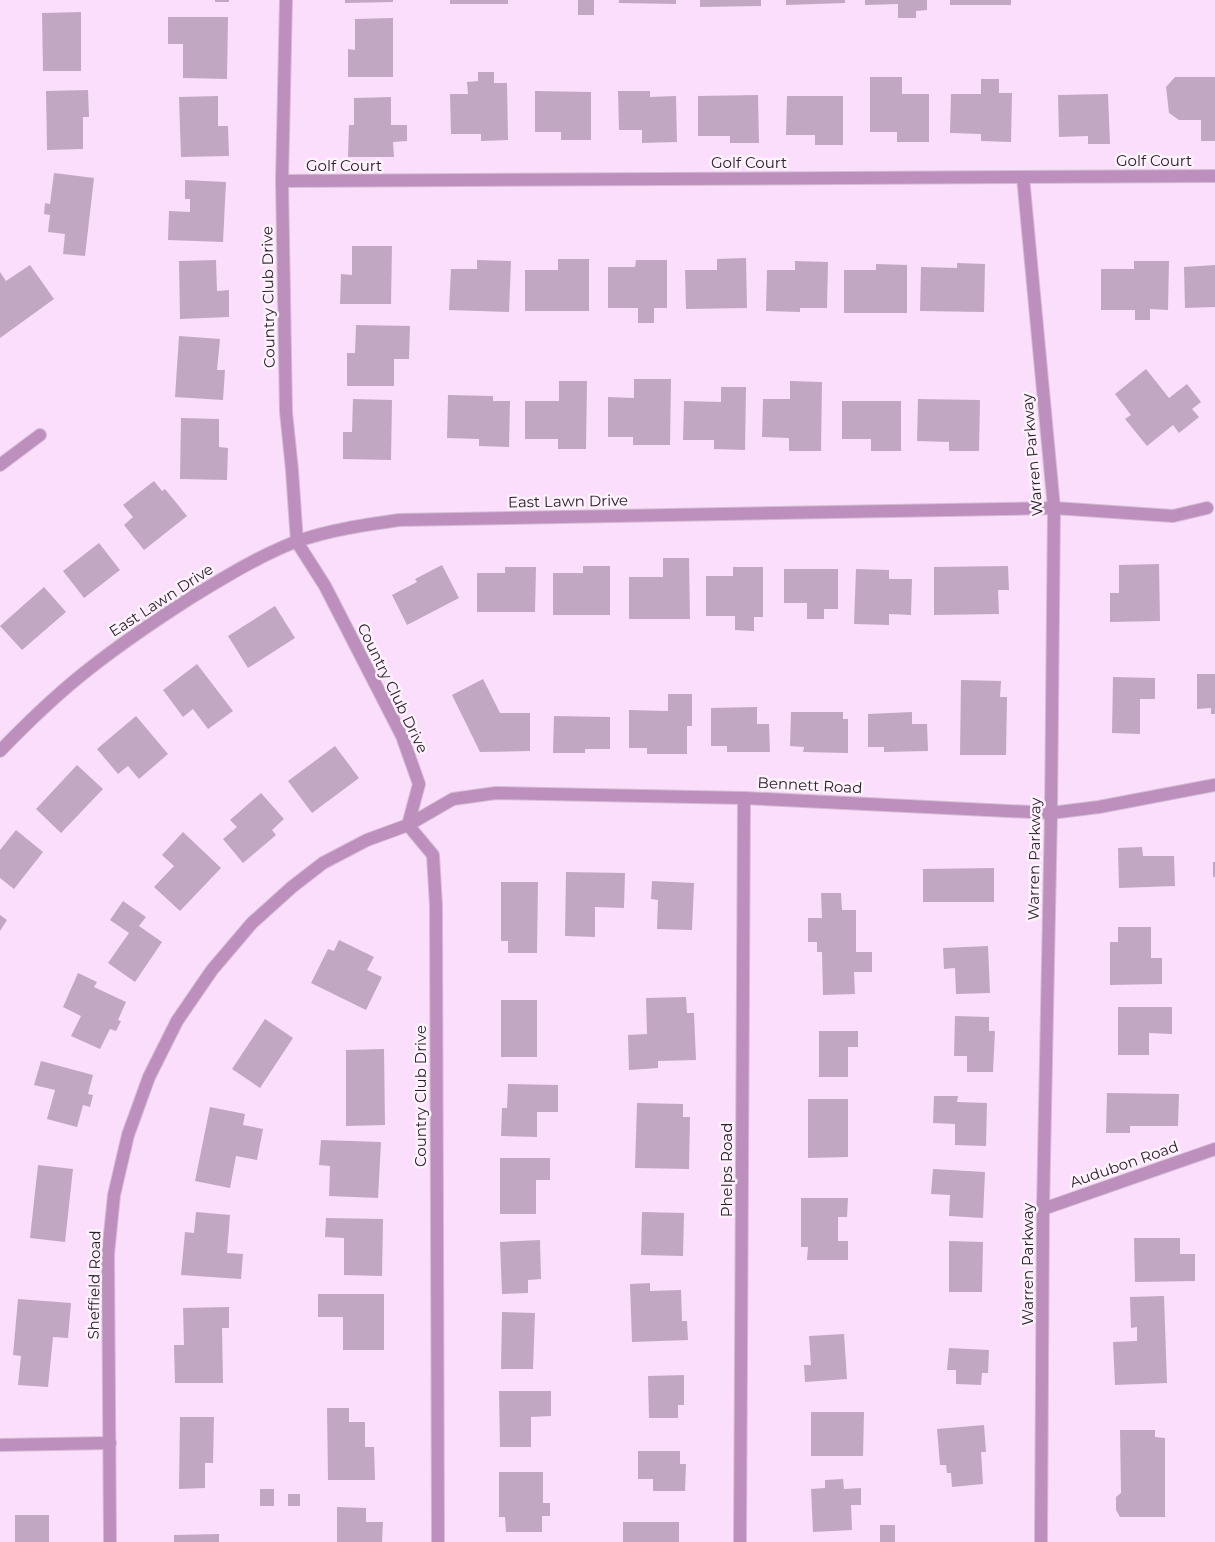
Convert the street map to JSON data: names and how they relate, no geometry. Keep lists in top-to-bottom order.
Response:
{
  "streets": {
    "street": [
      "Golf Court",
      "Country Club Drive",
      "Warren Parkway",
      "East Lawn Drive",
      "Bennett Road",
      "Audubon Road",
      "Phelps Road",
      "Sheffield Road"
    ]
  },
  "crossings": [
    ["Golf Court", "Country Club Drive"],
    ["Golf Court", "Warren Parkway"],
    ["Country Club Drive", "East Lawn Drive"],
    ["Country Club Drive", "Bennett Road"],
    ["Country Club Drive", "Sheffield Road"],
    ["Warren Parkway", "East Lawn Drive"],
    ["Warren Parkway", "Bennett Road"],
    ["Warren Parkway", "Audubon Road"],
    ["Bennett Road", "Phelps Road"],
    ["Bennett Road", "Sheffield Road"]
  ]
}
